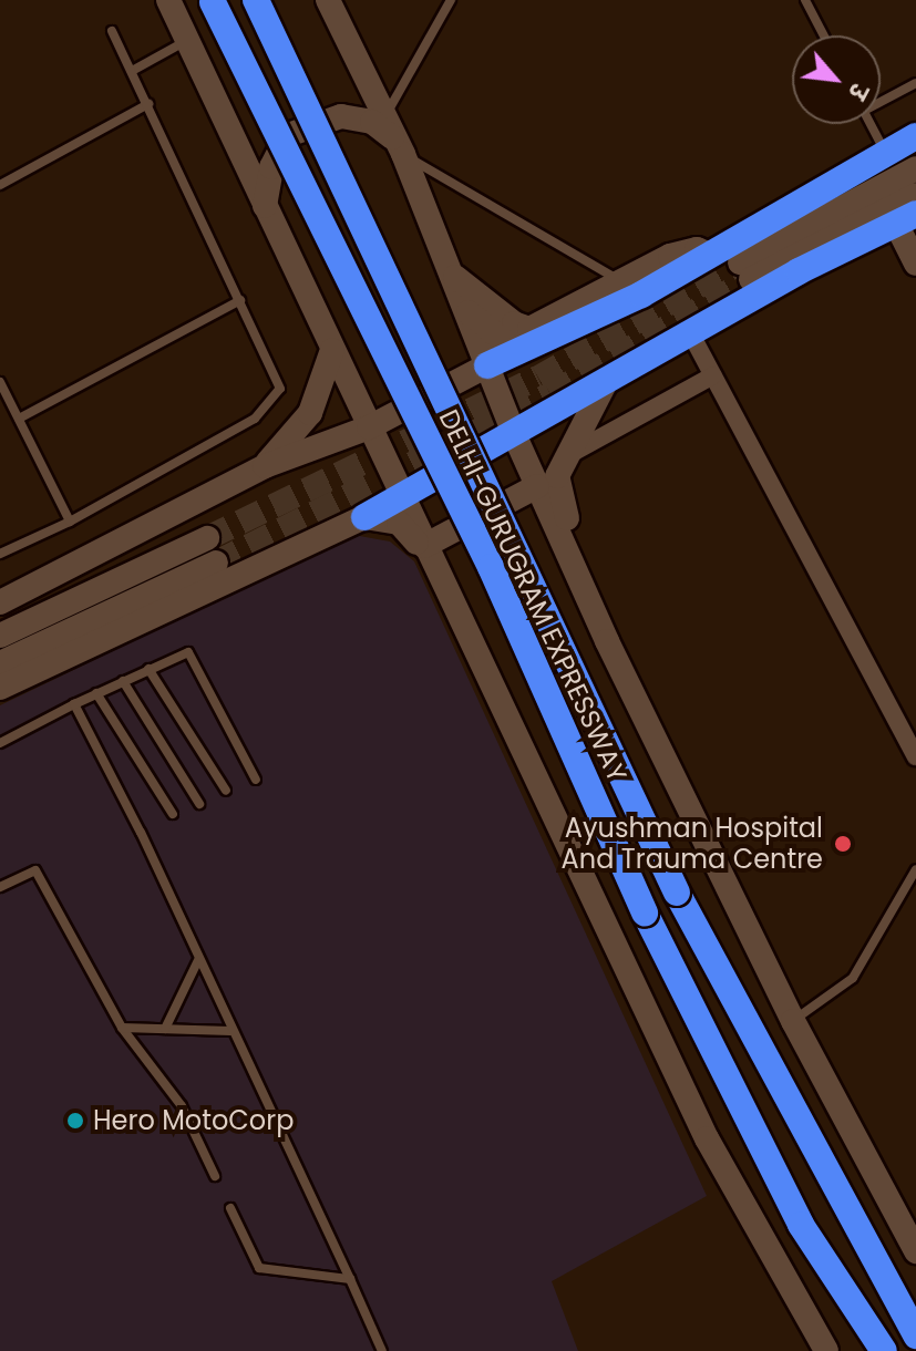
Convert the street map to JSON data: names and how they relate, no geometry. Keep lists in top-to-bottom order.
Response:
{
  "streets": {
    "highway": ["DELHI-GURUGRAM EXPRESSWAY"]
  },
  "places": ["Ayushman Hospital And Trauma Centre", "Hero MotoCorp"],
  "north": "bottom right"
}
